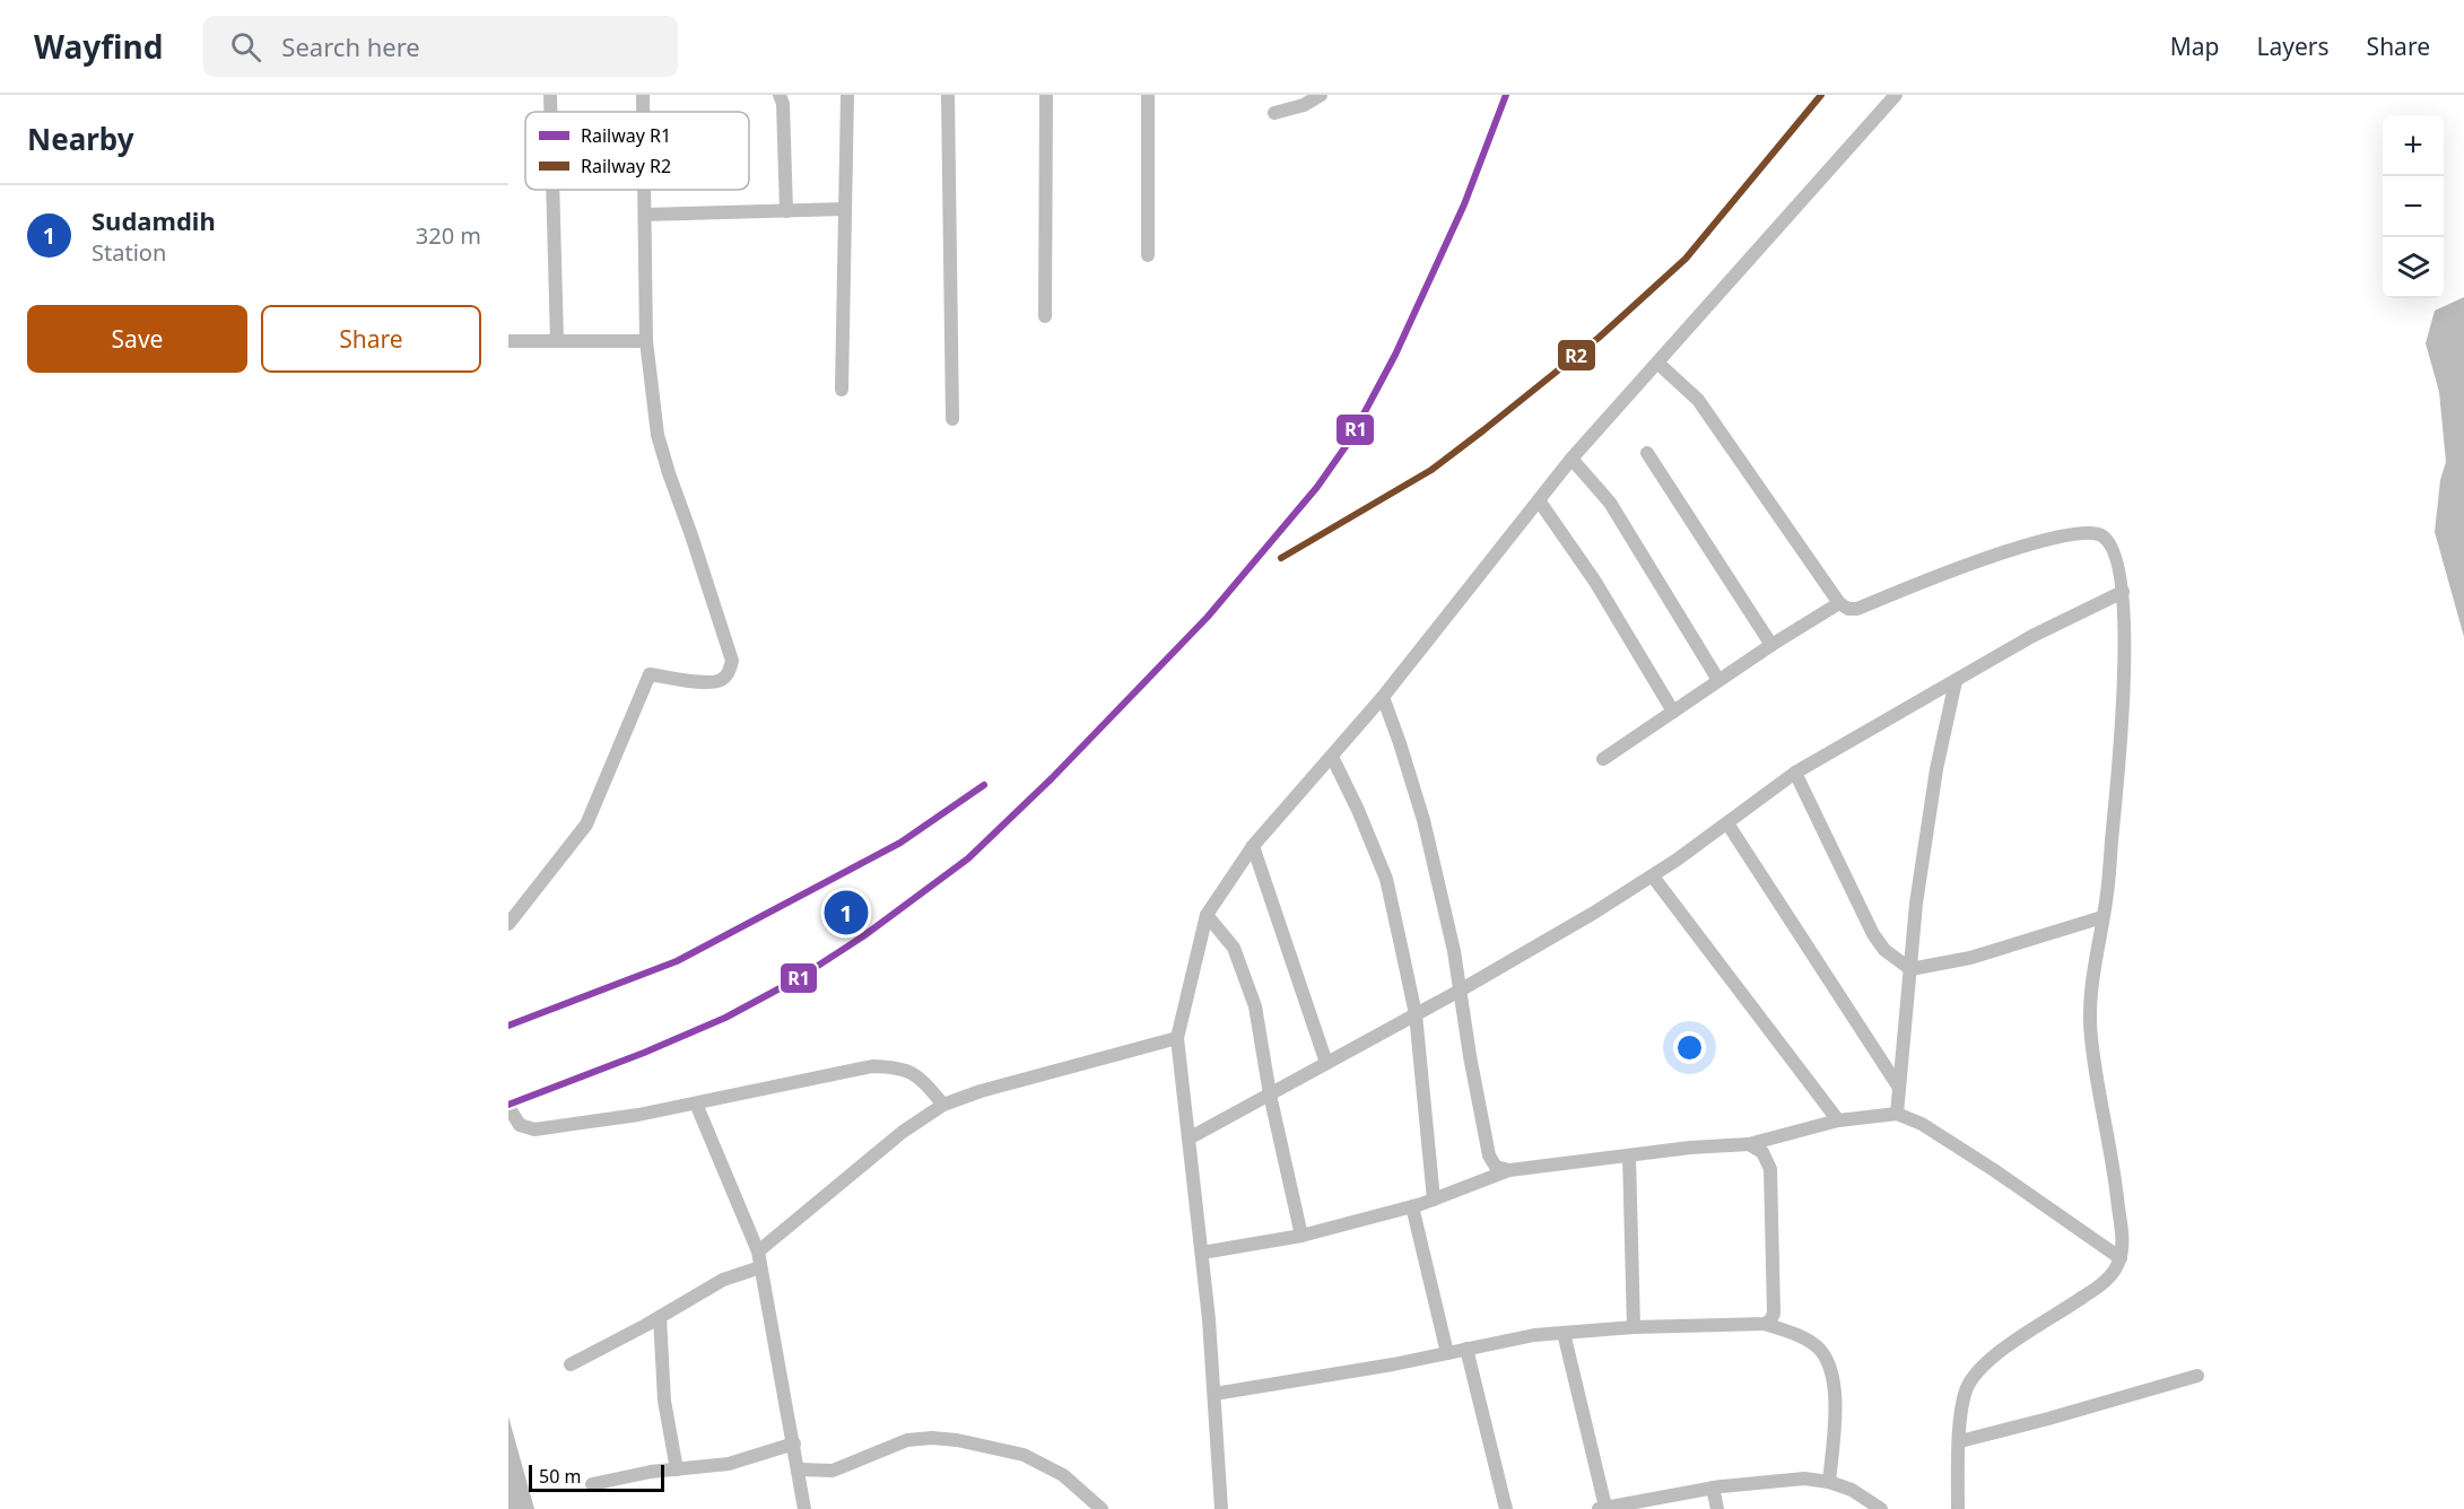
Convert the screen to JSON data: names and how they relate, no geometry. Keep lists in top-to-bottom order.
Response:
{
  "lines": ["rail line R1", "rail line R2"],
  "legend": ["Railway R1", "Railway R2"],
  "scale_bar": "50 m",
  "page": {
    "header": "Wayfind",
    "search": "Search here",
    "nav": ["Map", "Layers", "Share"],
    "heading": "Nearby",
    "map_buttons": ["+", "−"],
    "list": [
      {
        "mark": "1",
        "name": "Sudamdih",
        "note": "Station",
        "value": "320 m"
      }
    ],
    "buttons": ["Save", "Share"],
    "pins": "1",
    "scale": "50 m"
  }
}
